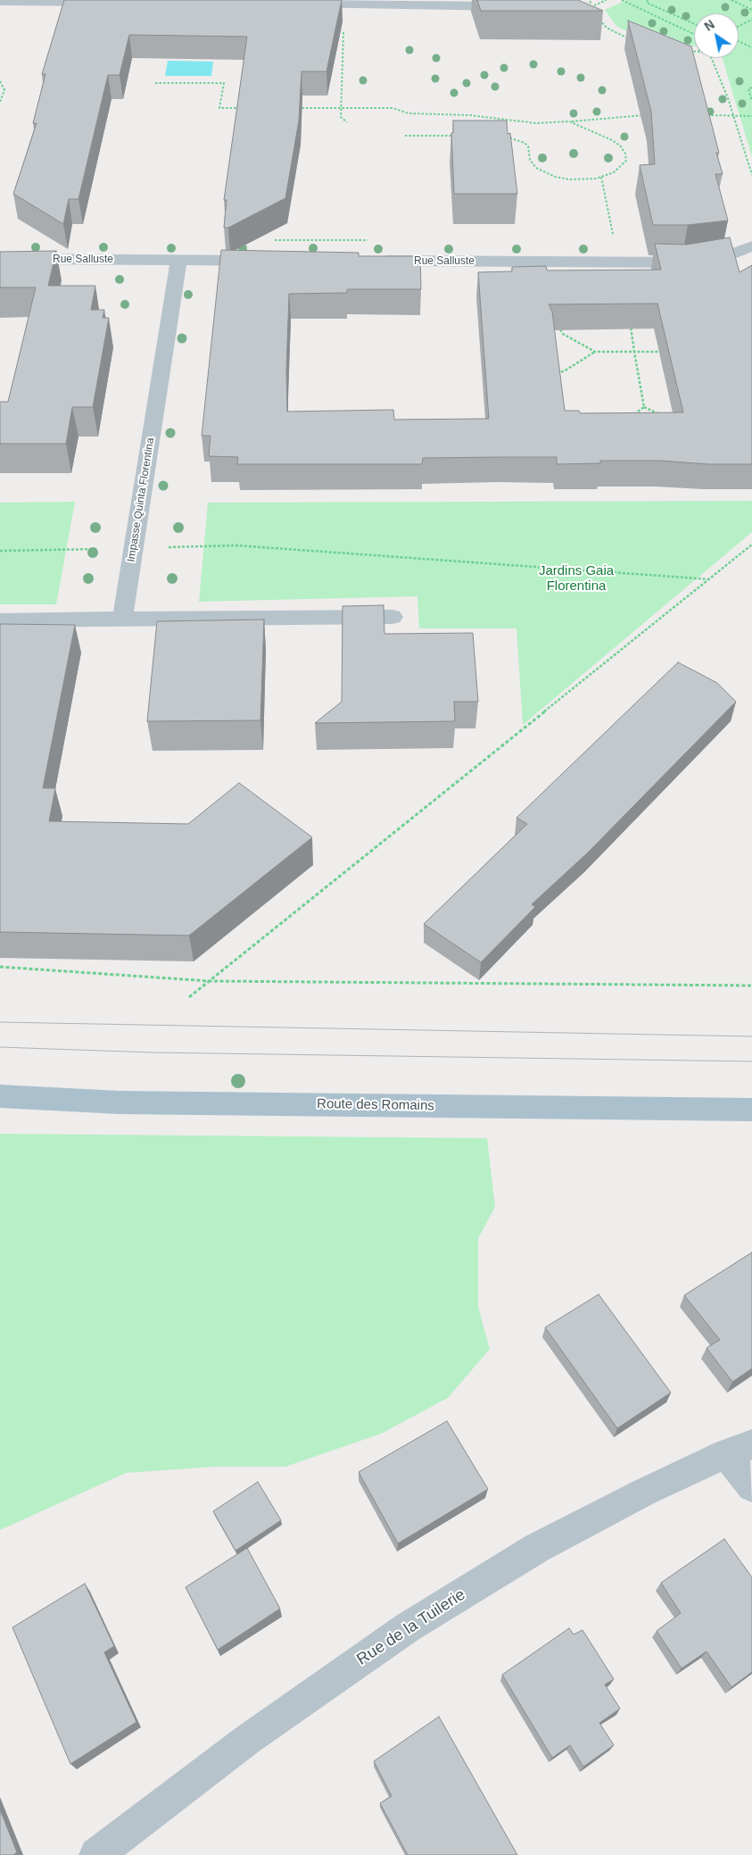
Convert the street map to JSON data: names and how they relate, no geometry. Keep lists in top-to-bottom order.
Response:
{
  "streets": {
    "main road": ["Route des Romains"],
    "street": ["Rue Salluste", "Impasse Quinta Florentina", "Rue de la Tuilerie"]
  },
  "crossings": [
    ["Rue Salluste", "Impasse Quinta Florentina"]
  ],
  "parks": ["Jardins Gaia Florentina"],
  "north": "top left"
}
